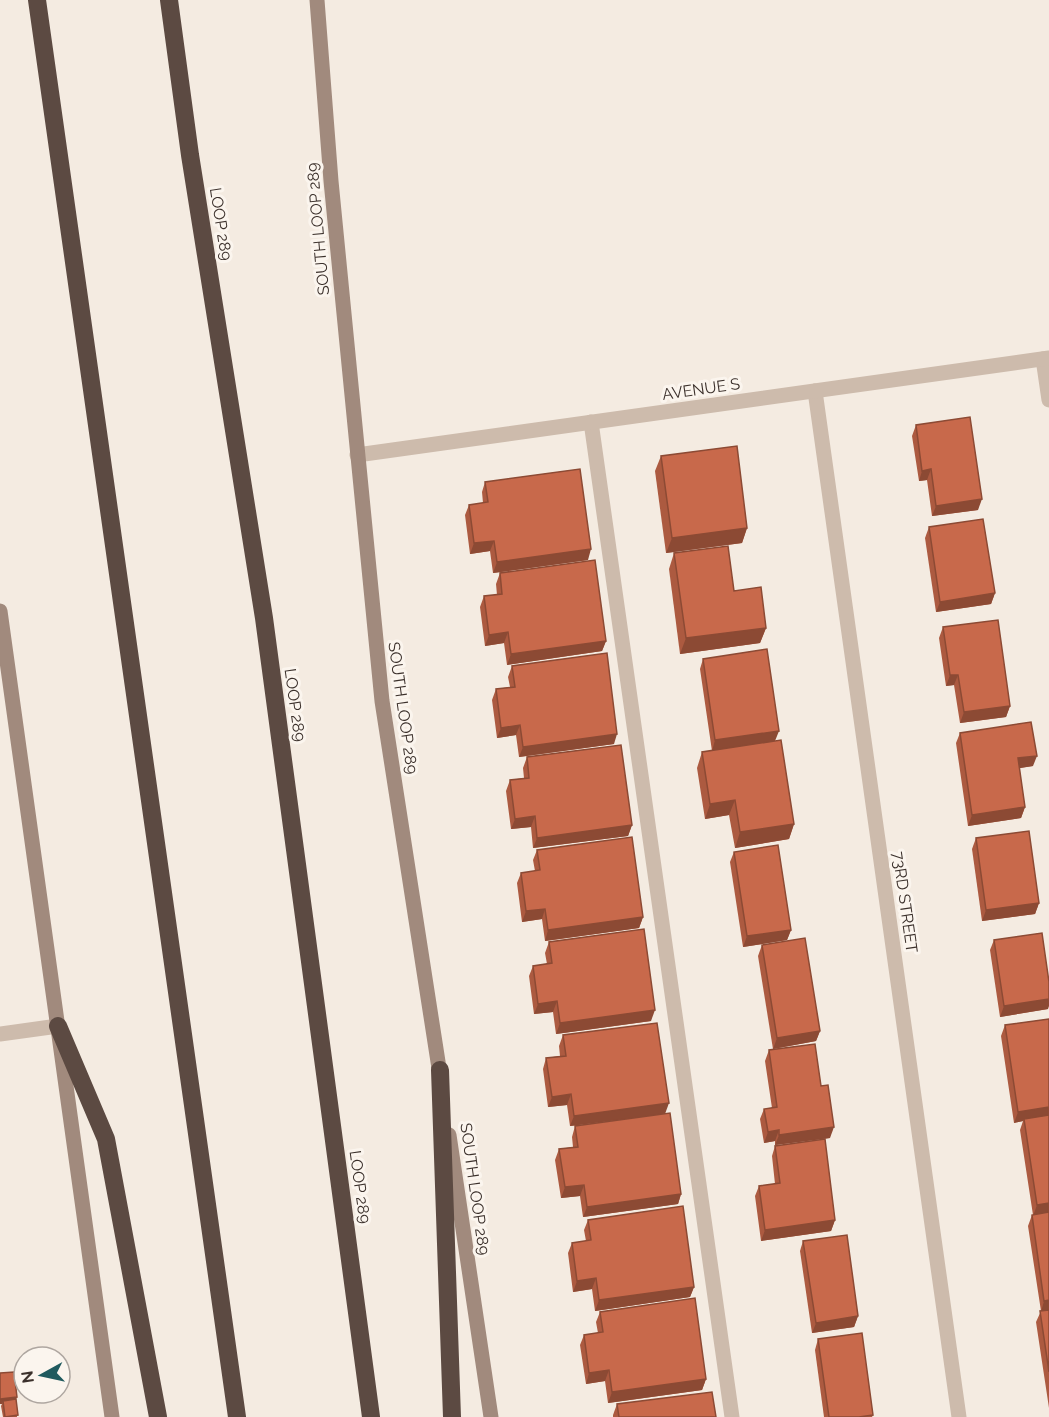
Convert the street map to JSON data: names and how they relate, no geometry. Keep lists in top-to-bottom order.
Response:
{
  "streets": {
    "highway": ["LOOP 289"],
    "main road": ["SOUTH LOOP 289"],
    "street": ["AVENUE S", "73RD STREET"]
  },
  "crossings": [
    ["SOUTH LOOP 289", "AVENUE S"],
    ["AVENUE S", "73RD STREET"]
  ],
  "north": "left"
}
